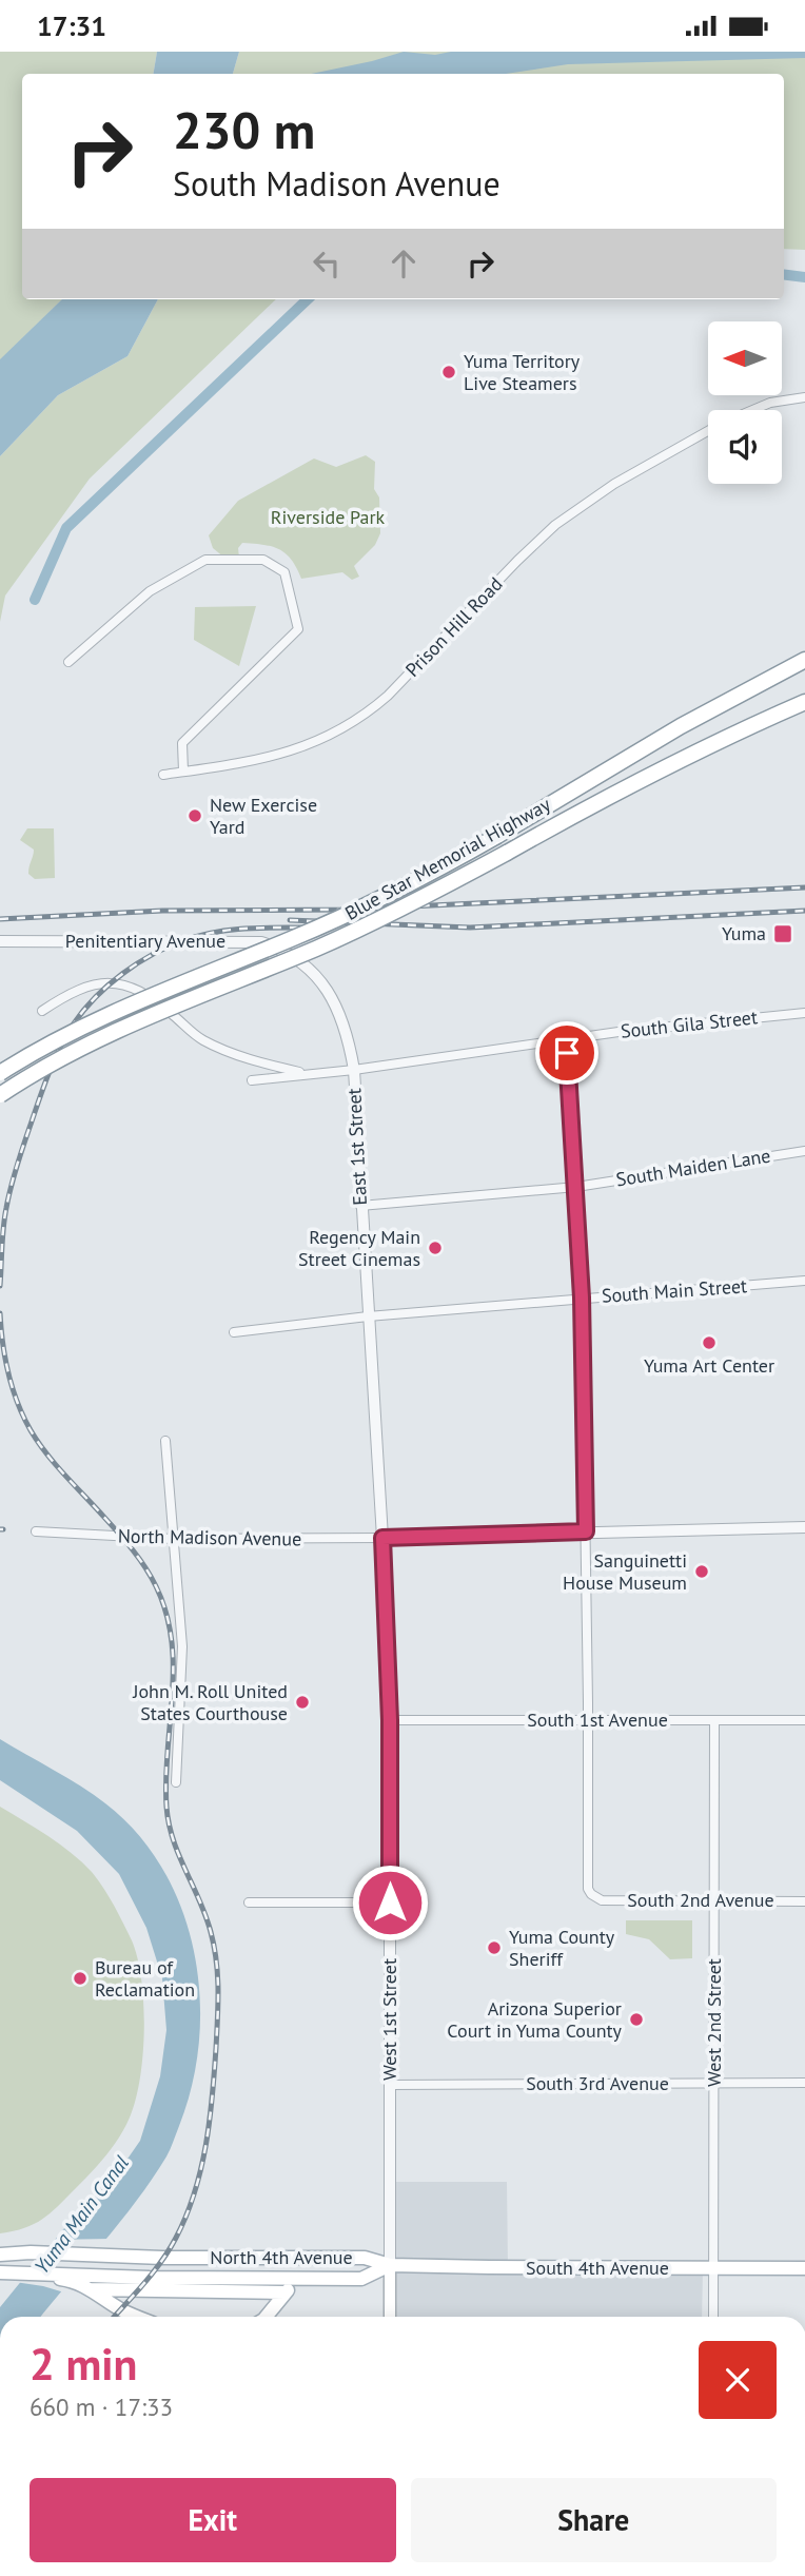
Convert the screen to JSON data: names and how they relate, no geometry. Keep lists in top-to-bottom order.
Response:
{
  "streets": {
    "highway": ["Blue Star Memorial Highway"],
    "main road": ["West 1st Street", "North 4th Avenue", "South 4th Avenue"],
    "street": [
      "Prison Hill Road",
      "Penitentiary Avenue",
      "South Gila Street",
      "East 1st Street",
      "South Maiden Lane",
      "South Main Street",
      "North Madison Avenue",
      "South 1st Avenue",
      "South 2nd Avenue",
      "West 2nd Street",
      "South 3rd Avenue"
    ]
  },
  "crossings": [
    ["Penitentiary Avenue", "East 1st Street"],
    ["South Gila Street", "East 1st Street"],
    ["East 1st Street", "South Maiden Lane"],
    ["East 1st Street", "South Main Street"],
    ["East 1st Street", "North Madison Avenue"],
    ["East 1st Street", "West 1st Street"],
    ["North Madison Avenue", "West 1st Street"],
    ["South 1st Avenue", "South 2nd Avenue"],
    ["South 1st Avenue", "West 1st Street"],
    ["South 1st Avenue", "West 2nd Street"],
    ["South 2nd Avenue", "West 2nd Street"],
    ["West 1st Street", "South 3rd Avenue"],
    ["West 1st Street", "North 4th Avenue"],
    ["West 1st Street", "South 4th Avenue"],
    ["West 2nd Street", "South 3rd Avenue"],
    ["West 2nd Street", "South 4th Avenue"],
    ["North 4th Avenue", "South 4th Avenue"]
  ],
  "water": ["Yuma Main Canal"],
  "parks": ["Riverside Park"],
  "places": {
    "other": [
      "Yuma Territory Live Steamers",
      "New Exercise Yard",
      "Regency Main Street Cinemas",
      "Yuma Art Center",
      "Sanguinetti House Museum",
      "John M. Roll United States Courthouse",
      "Yuma County Sheriff",
      "Bureau of Reclamation",
      "Arizona Superior Court in Yuma County"
    ],
    "transit": ["Yuma"]
  },
  "north": "left",
  "page": {
    "status": "17:31",
    "turn": ["230 m", "South Madison Avenue"],
    "heading": ["2 min", "660 m · 17:33"],
    "buttons": ["Exit", "Share"]
  }
}
